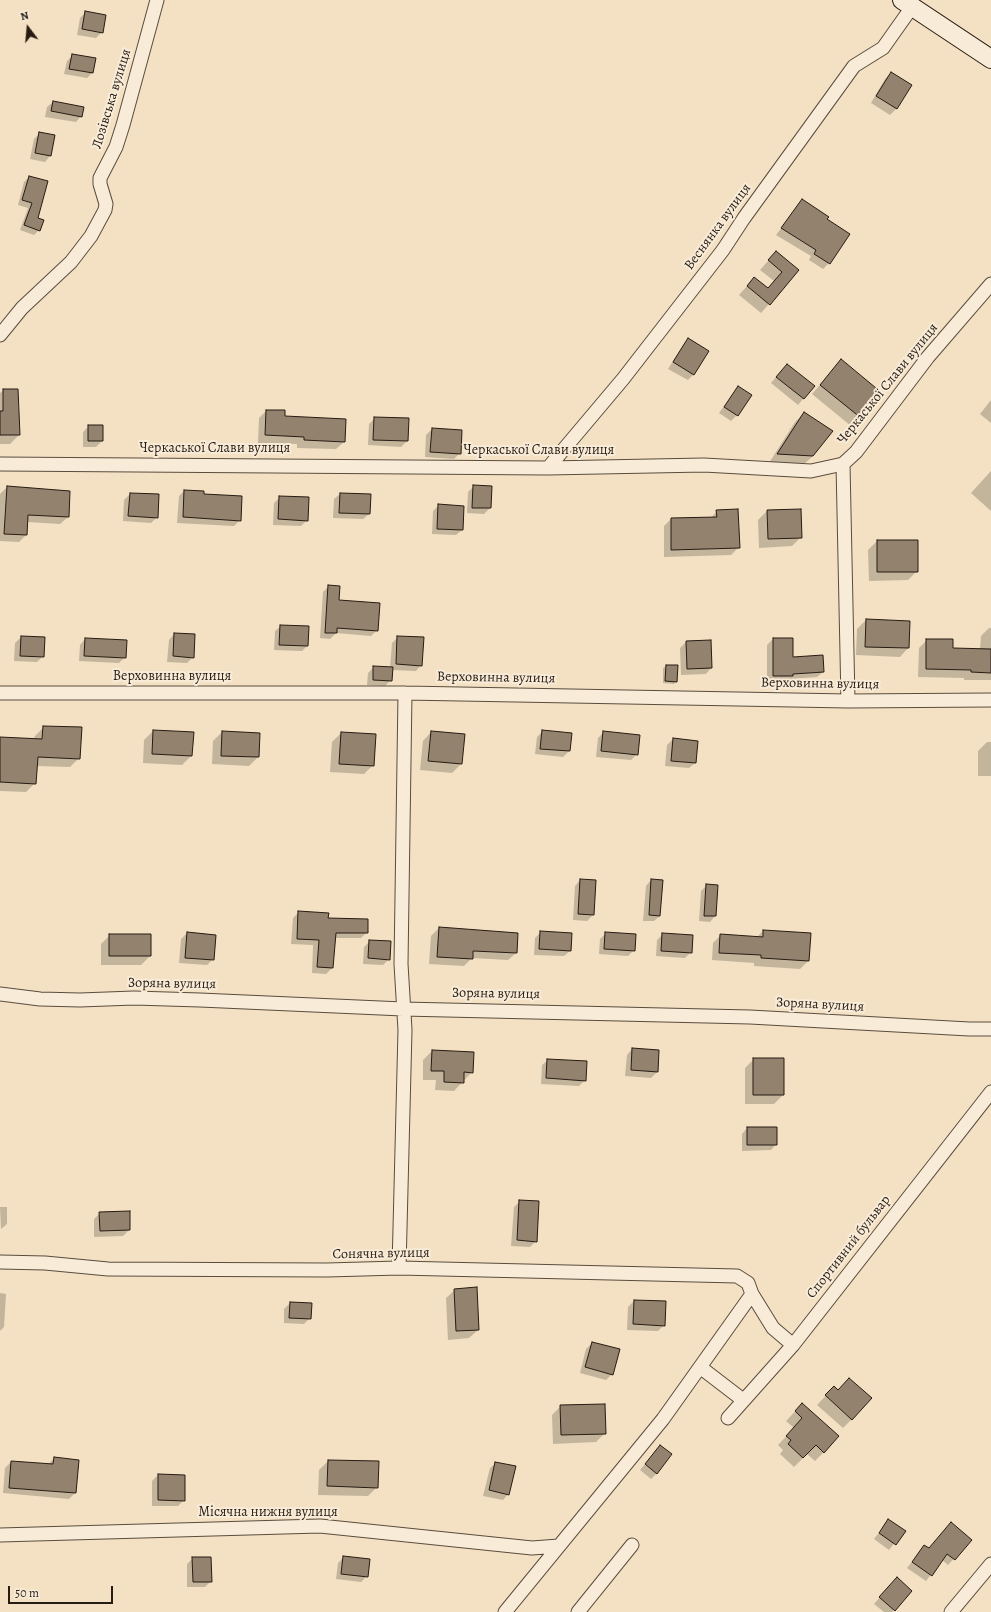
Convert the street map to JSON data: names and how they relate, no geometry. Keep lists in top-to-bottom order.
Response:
{
  "streets": {
    "street": [
      "Лозівська вулиця",
      "Веснянка вулиця",
      "Черкаської Слави вулиця",
      "Верховинна вулиця",
      "Зоряна вулиця",
      "Спортивний бульвар",
      "Сонячна вулиця",
      "Місячна нижня вулиця"
    ]
  },
  "crossings": [
    ["Веснянка вулиця", "Черкаської Слави вулиця"],
    ["Спортивний бульвар", "Сонячна вулиця"]
  ],
  "scale_bar": "50 m",
  "north": "top"
}
